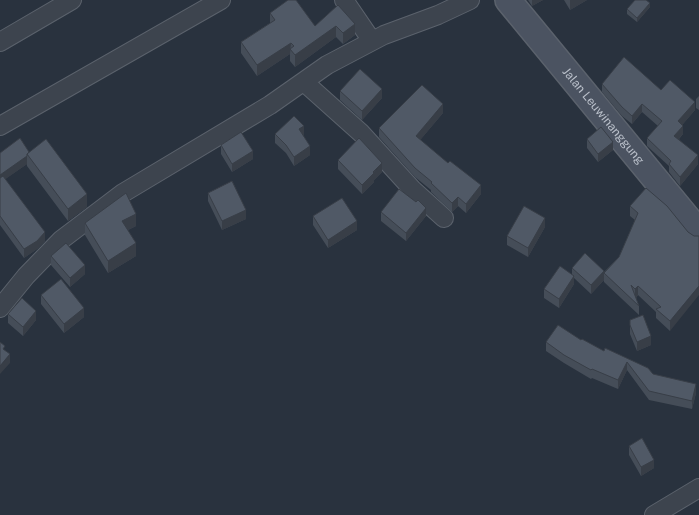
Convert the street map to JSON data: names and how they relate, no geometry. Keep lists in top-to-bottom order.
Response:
{
  "streets": {
    "main road": ["Jalan Leuwinanggung"]
  }
}
